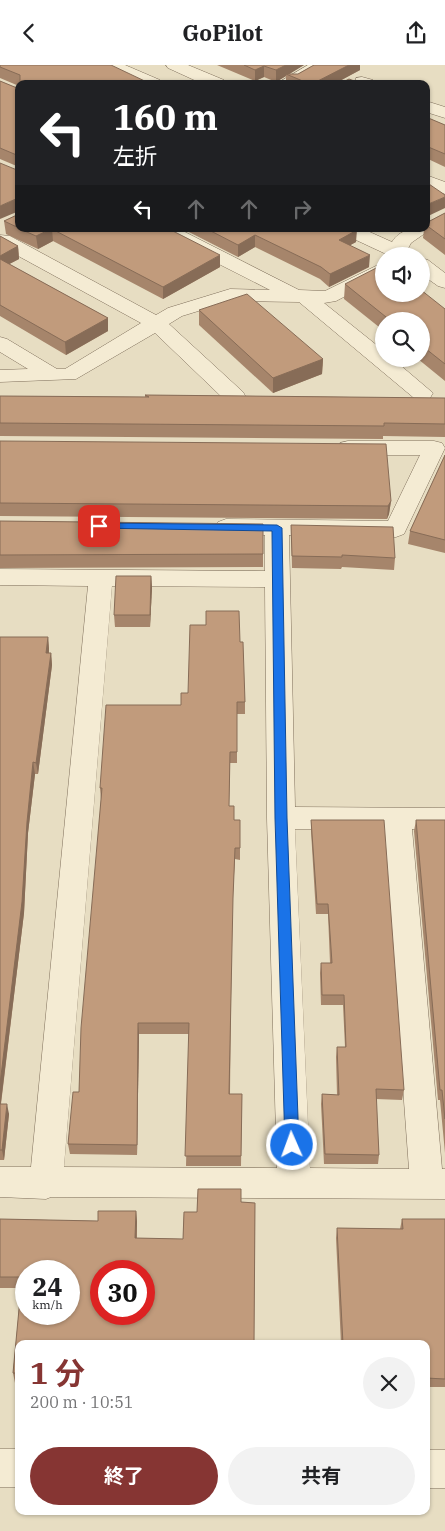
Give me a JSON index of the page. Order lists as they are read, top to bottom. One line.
{"page":{"header":"GoPilot","turn":["160 m","左折"],"speed":"24 km/h","limit":"30","heading":["1 分","200 m · 10:51"],"buttons":["終了","共有"]}}
